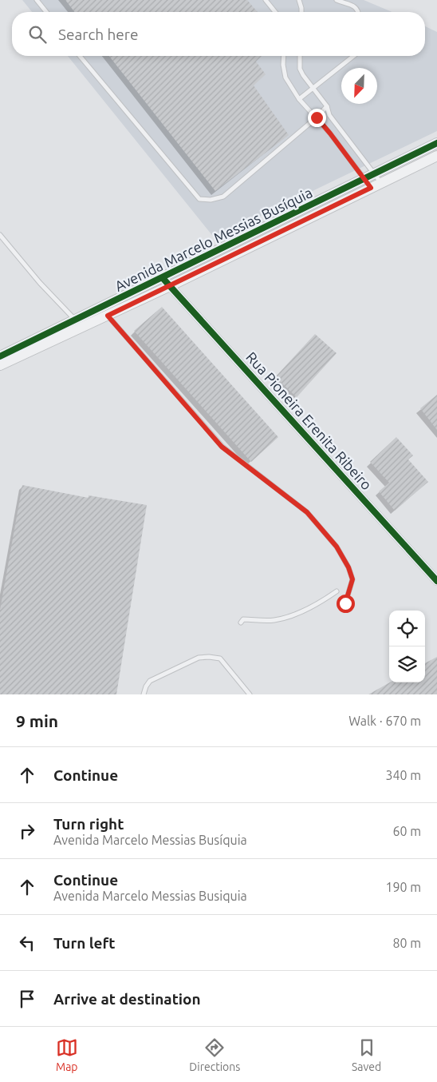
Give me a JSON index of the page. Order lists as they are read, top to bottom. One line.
{"streets":{"street":["Avenida Marcelo Messias Busíquia","Rua Pioneira Erenita Ribeiro"]},"crossings":[["Avenida Marcelo Messias Busíquia","Rua Pioneira Erenita Ribeiro"]],"north":"bottom left","page":{"search":"Search here","heading":["9 min","Walk · 670 m"],"list":[["Continue","340 m"],["Turn right","Avenida Marcelo Messias Busíquia","60 m"],["Continue","Avenida Marcelo Messias Busiquia","190 m"],["Turn left","80 m"],"Arrive at destination"],"nav":["Map","Directions","Saved"]}}
